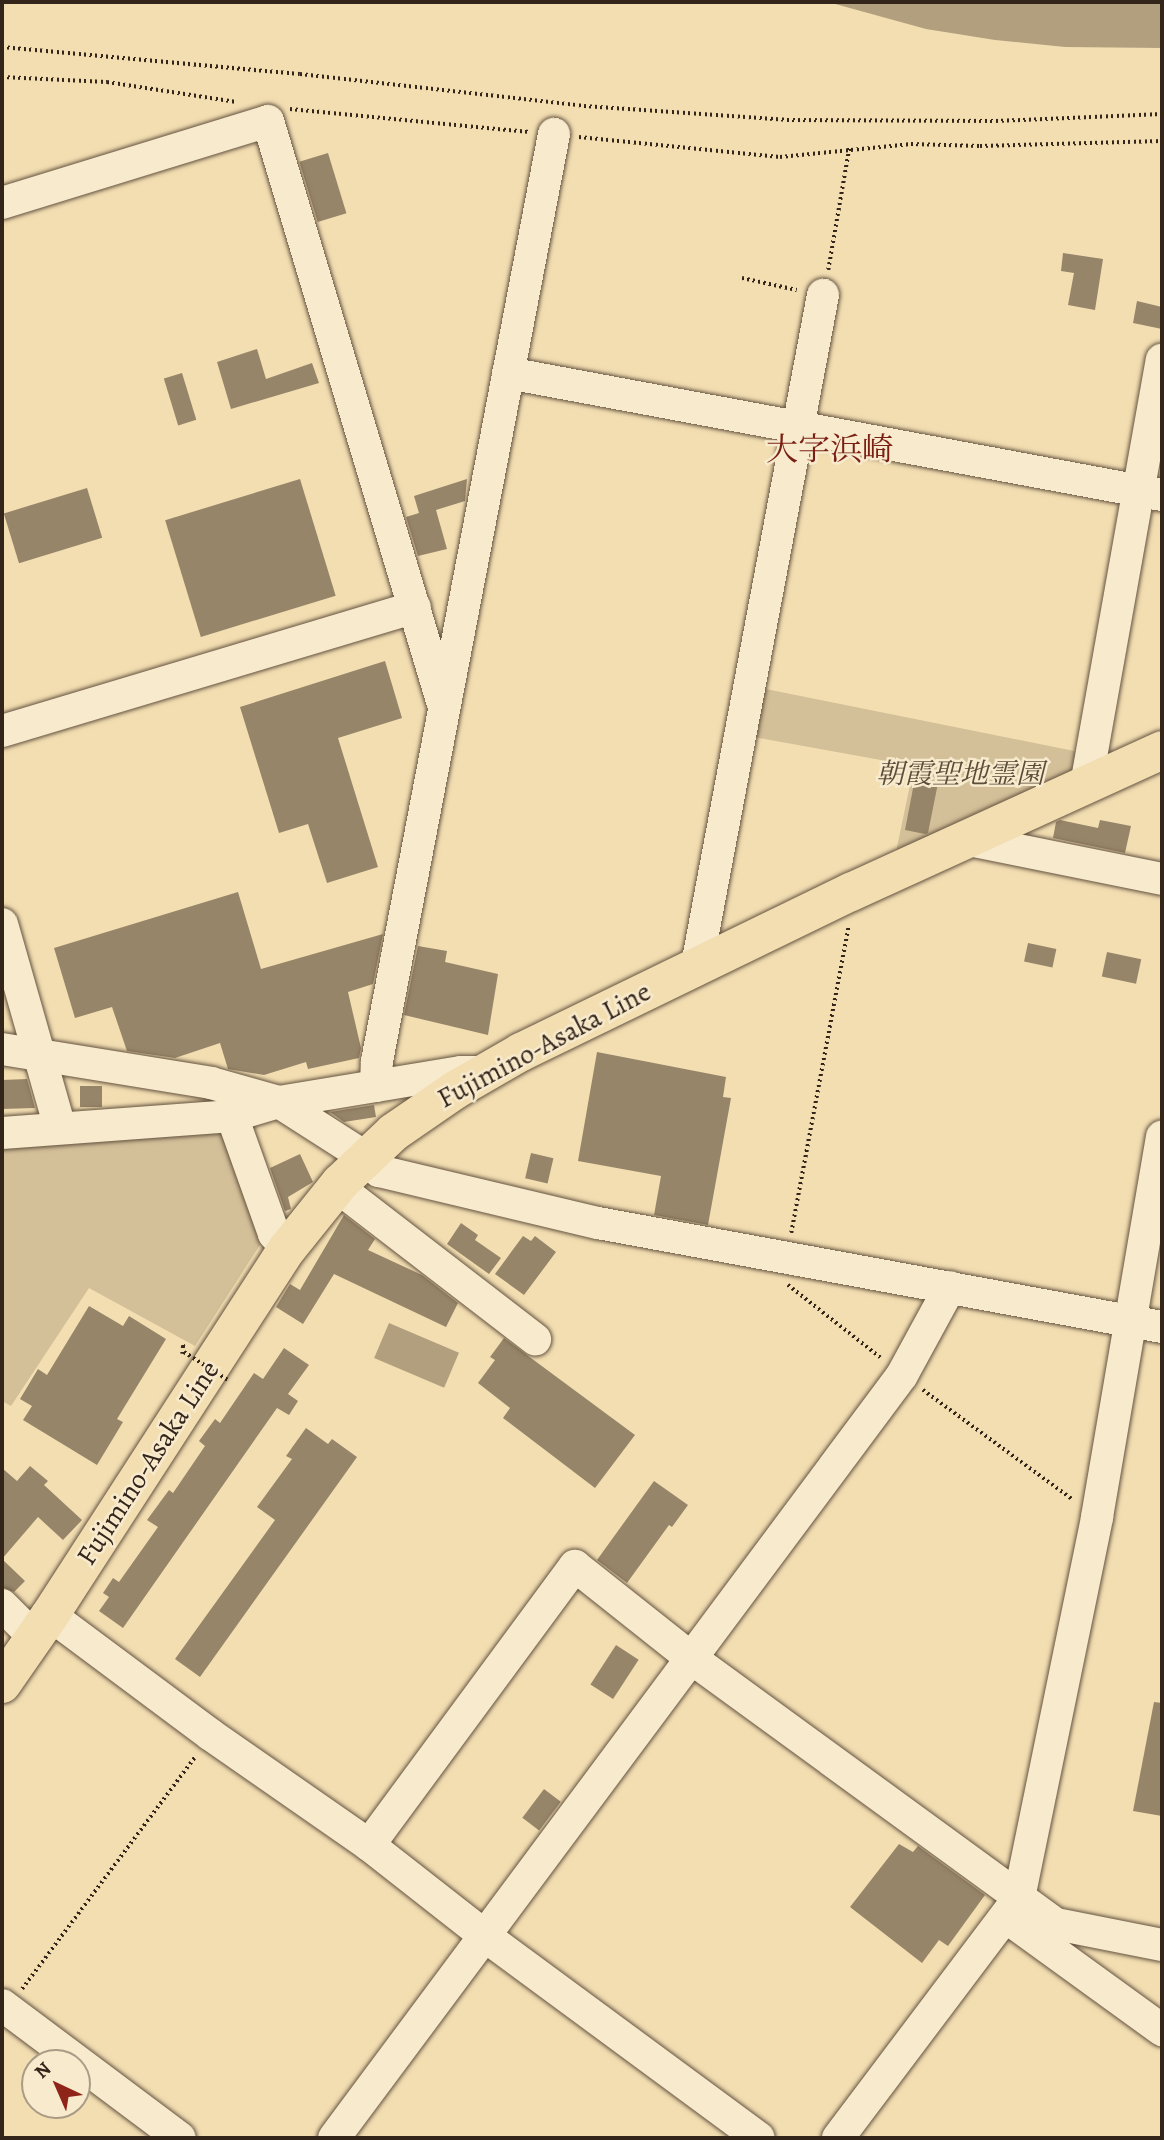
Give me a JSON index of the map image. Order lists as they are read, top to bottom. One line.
{"streets":{"main road":["Fujimino-Asaka Line"]},"districts":["大字浜崎"],"parks":["朝霞聖地霊園"],"north":"top left"}
